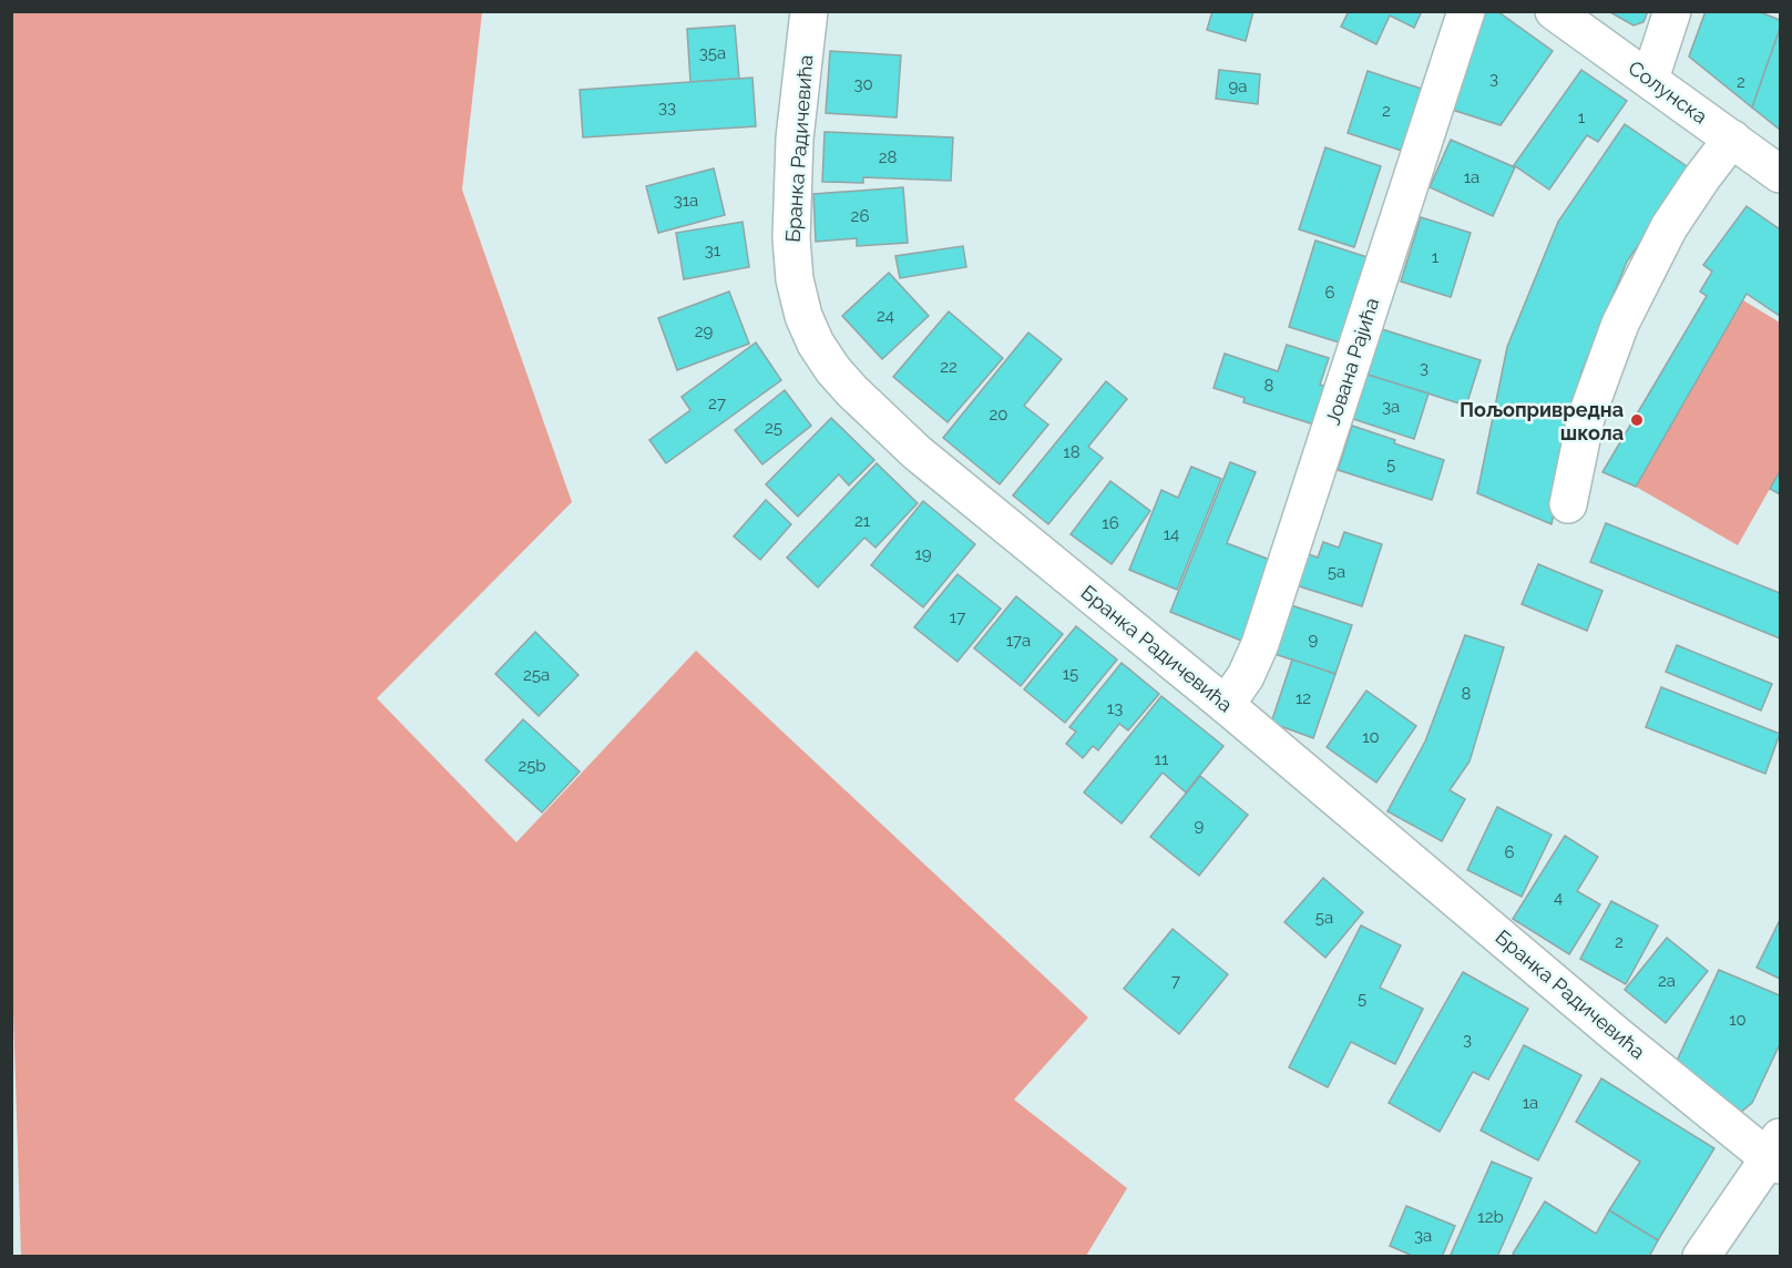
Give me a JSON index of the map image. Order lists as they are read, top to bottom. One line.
{"streets":{"street":["Солунска","Бранка Радичевића","Јована Рајића"]},"crossings":[["Бранка Радичевића","Јована Рајића"]],"places":["Пољопривредна школа"],"house_numbers":["35a","3","2","30","9a","33","2","1","28","1a","31a","26","31","1","6","24","29","22","3","8","27","3a","20","25","18","5","21","16","14","19","5a","17","9","17a","15","25a","8","12","13","10","11","25b","9","6","4","5a","2","7","2a","5","10","3","1a","12b","3a"]}
